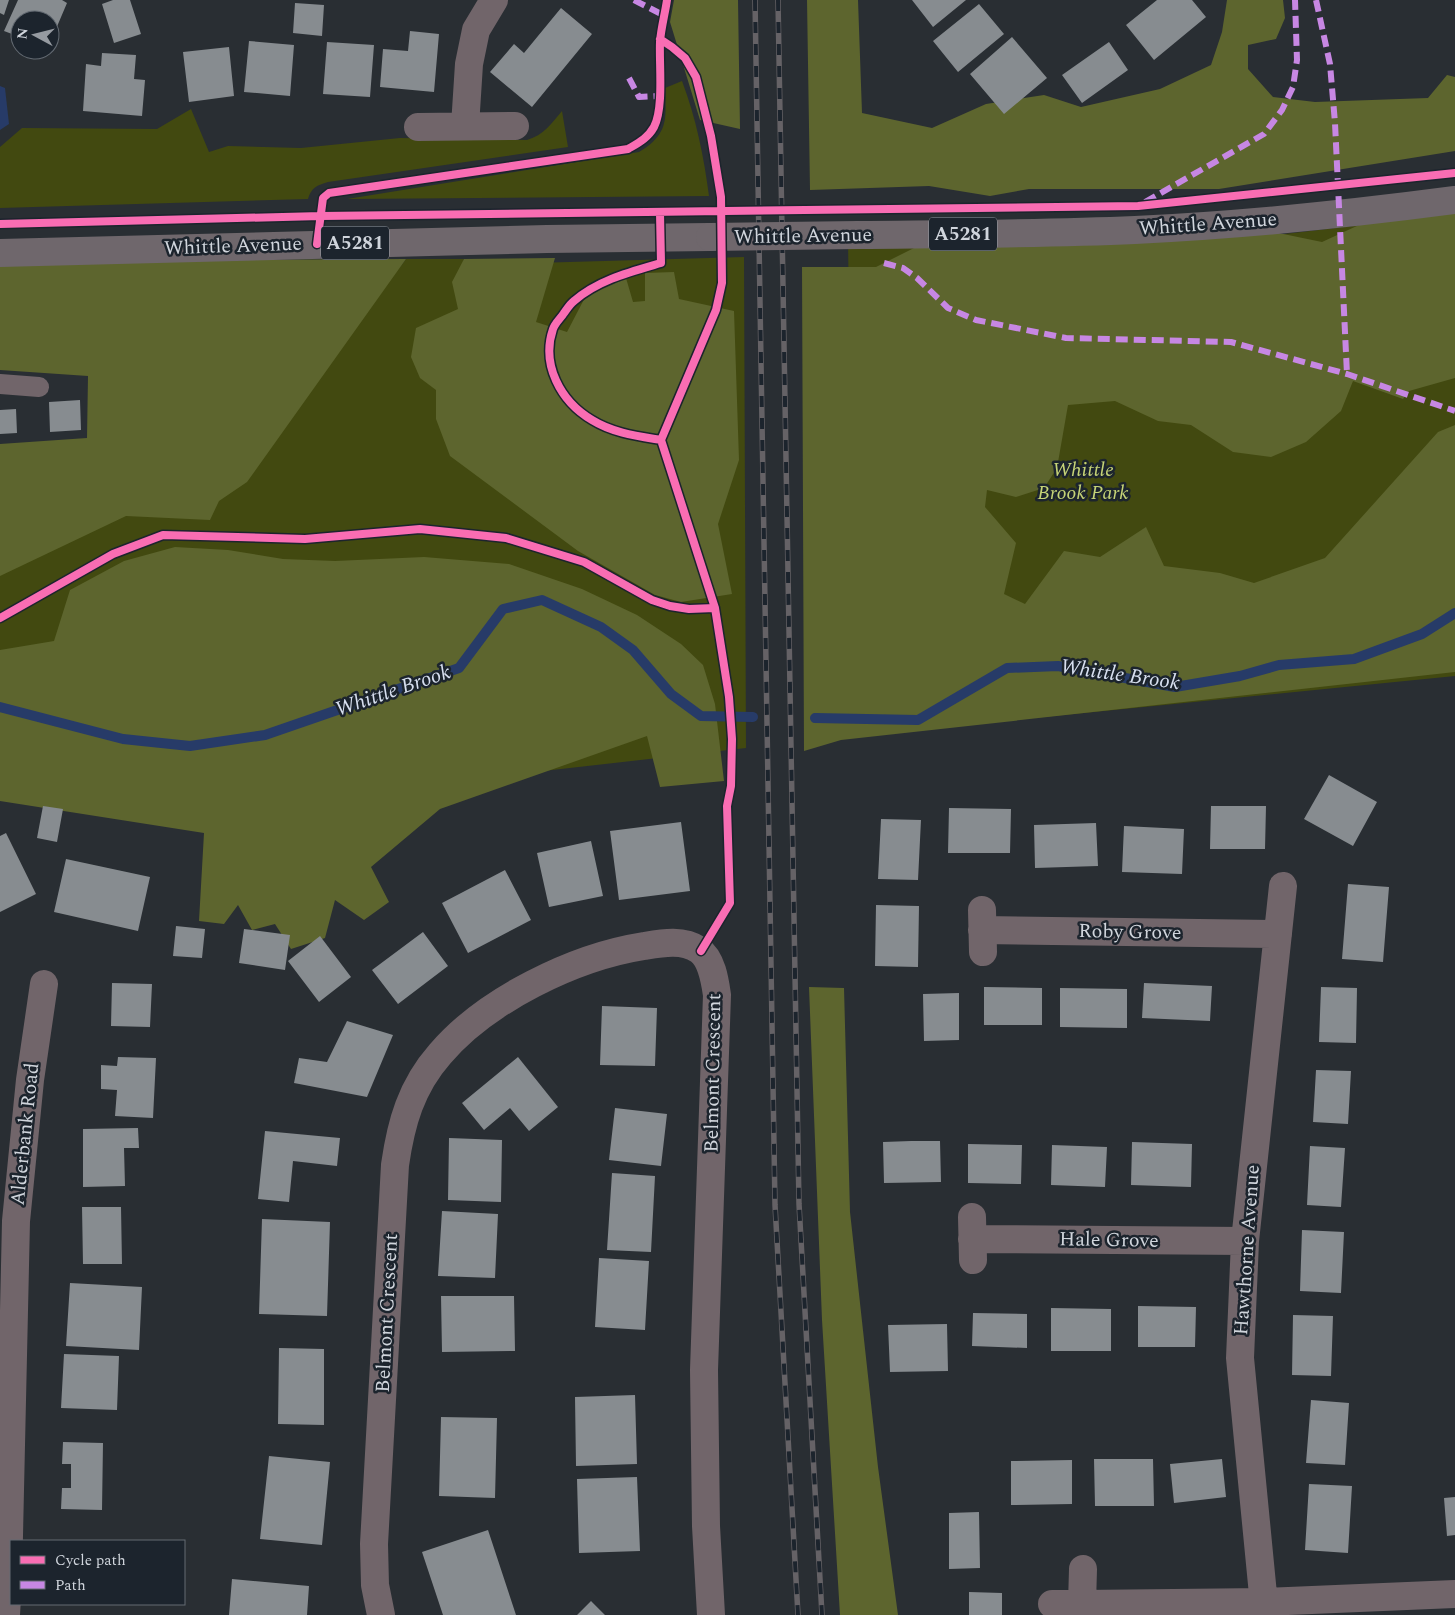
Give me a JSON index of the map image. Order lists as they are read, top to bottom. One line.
{"streets":{"main road":["Whittle Avenue","A5281"],"street":["Roby Grove","Belmont Crescent","Alderbank Road","Hale Grove","Hawthorne Avenue"]},"crossings":[["Roby Grove","Hawthorne Avenue"],["Hale Grove","Hawthorne Avenue"]],"water":["Whittle Brook"],"parks":["Whittle Brook Park"],"legend":["Cycle path","Path"],"north":"left"}
